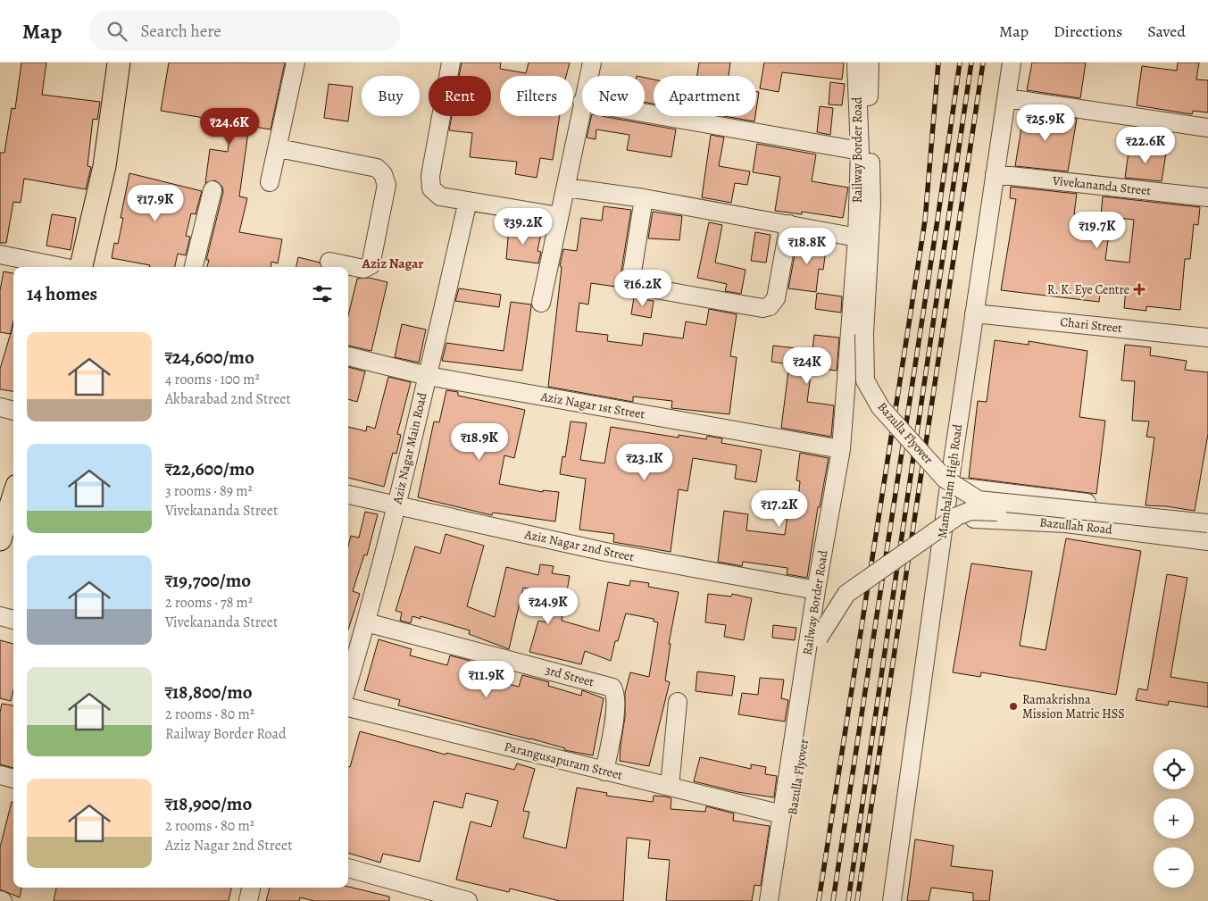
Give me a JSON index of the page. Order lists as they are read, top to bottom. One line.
{"streets":{"street":["Railway Border Road","Vivekananda Street","Chari Street","Aziz Nagar 1st Street","Bazulla Flyover","Aziz Nagar Main Road","Mambalam High Road","Bazullah Road","Aziz Nagar 2nd Street","3rd Street","Parangusapuram Street"]},"crossings":[["Railway Border Road","Aziz Nagar 1st Street"],["Railway Border Road","Aziz Nagar 2nd Street"],["Railway Border Road","Parangusapuram Street"],["Vivekananda Street","Mambalam High Road"],["Chari Street","Mambalam High Road"],["Aziz Nagar 1st Street","Aziz Nagar Main Road"],["Aziz Nagar Main Road","Aziz Nagar 2nd Street"],["Aziz Nagar Main Road","3rd Street"],["Mambalam High Road","Bazullah Road"],["3rd Street","Parangusapuram Street"]],"districts":["Aziz Nagar"],"places":{"health":["R. K. Eye Centre"],"other":["Ramakrishna Mission Matric HSS"]},"page":{"header":"Map","search":"Search here","nav":["Map","Directions","Saved"],"chip":["Buy","Rent","Filters","New","Apartment"],"price":["₹25.9K","₹24.6K","₹22.6K","₹17.9K","₹39.2K","₹19.7K","₹18.8K","₹16.2K","₹24K","₹18.9K","₹23.1K","₹17.2K","₹24.9K","₹11.9K"],"heading":"14 homes","list":[{"name":"₹24,600/mo","note":"4 rooms · 100 m² · Akbarabad 2nd Street"},{"name":"₹22,600/mo","note":"3 rooms · 89 m² · Vivekananda Street"},{"name":"₹19,700/mo","note":"2 rooms · 78 m² · Vivekananda Street"},{"name":"₹18,800/mo","note":"2 rooms · 80 m² · Railway Border Road"},{"name":"₹18,900/mo","note":"2 rooms · 80 m² · Aziz Nagar 2nd Street"}],"map_buttons":["+","−"]}}
